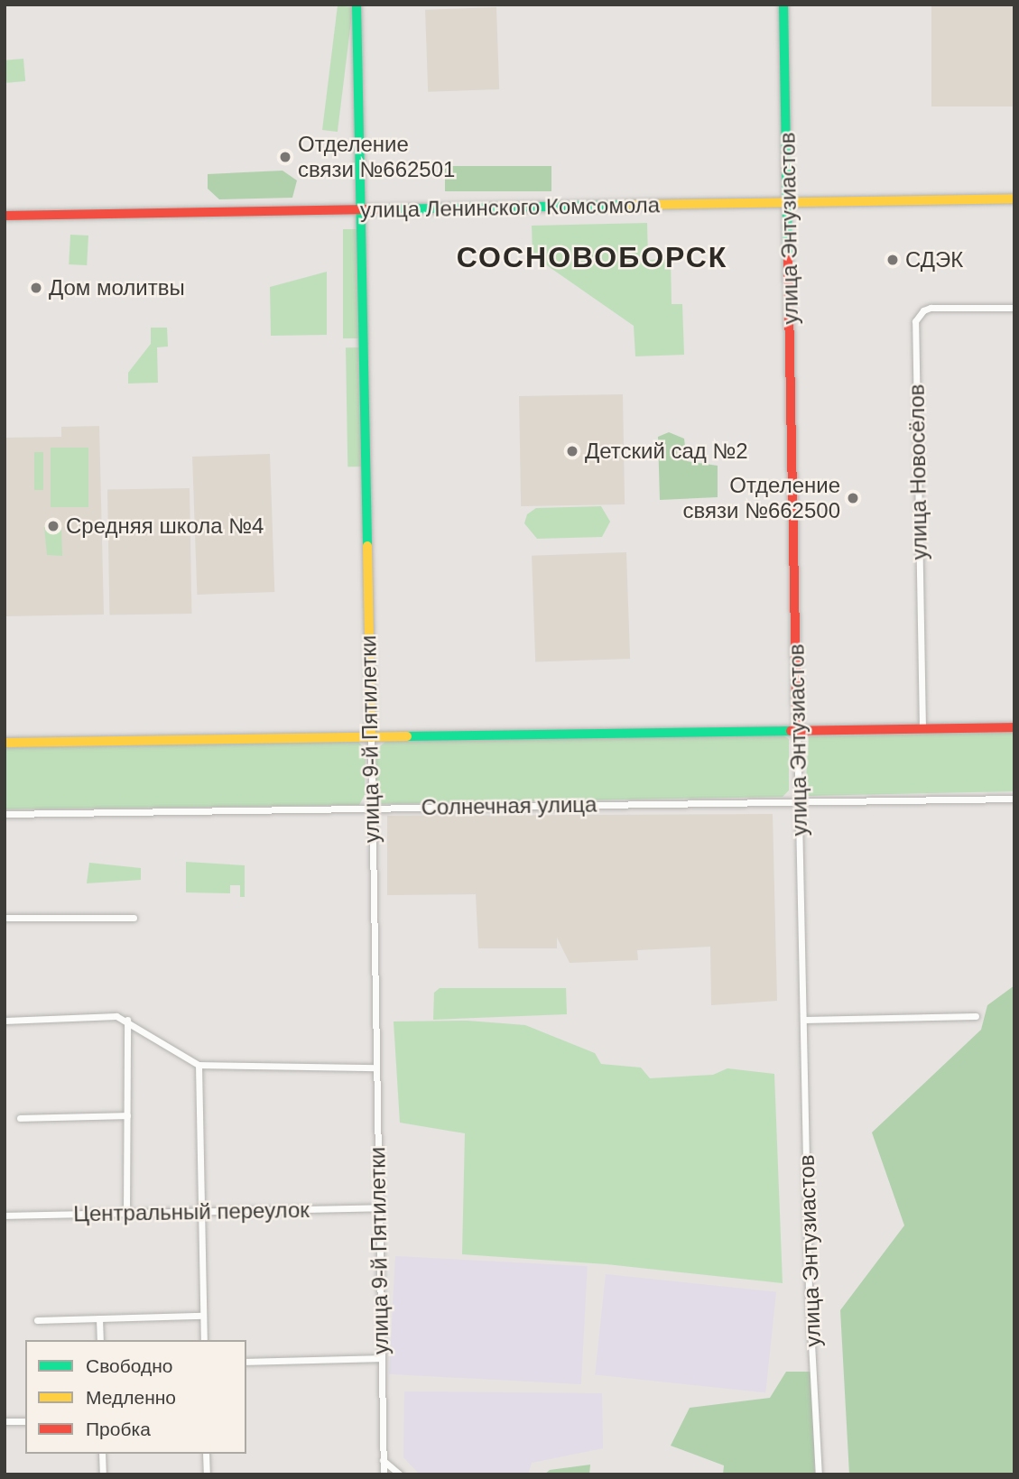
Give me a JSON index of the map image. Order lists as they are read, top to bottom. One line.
{"streets":{"street":["улица Ленинского Комсомола","улица Энтузиастов","улица Новосёлов","улица 9-й Пятилетки","Солнечная улица","Центральный переулок"]},"crossings":[["улица Ленинского Комсомола","улица Энтузиастов"],["улица Ленинского Комсомола","улица 9-й Пятилетки"],["улица Энтузиастов","Солнечная улица"],["улица 9-й Пятилетки","Солнечная улица"],["улица 9-й Пятилетки","Центральный переулок"]],"districts":["СОСНОВОБОРСК"],"places":["Отделение связи №662501","СДЭК","Дом молитвы","Детский сад №2","Отделение связи №662500","Средняя школа №4"],"legend":["Свободно","Медленно","Пробка"]}
